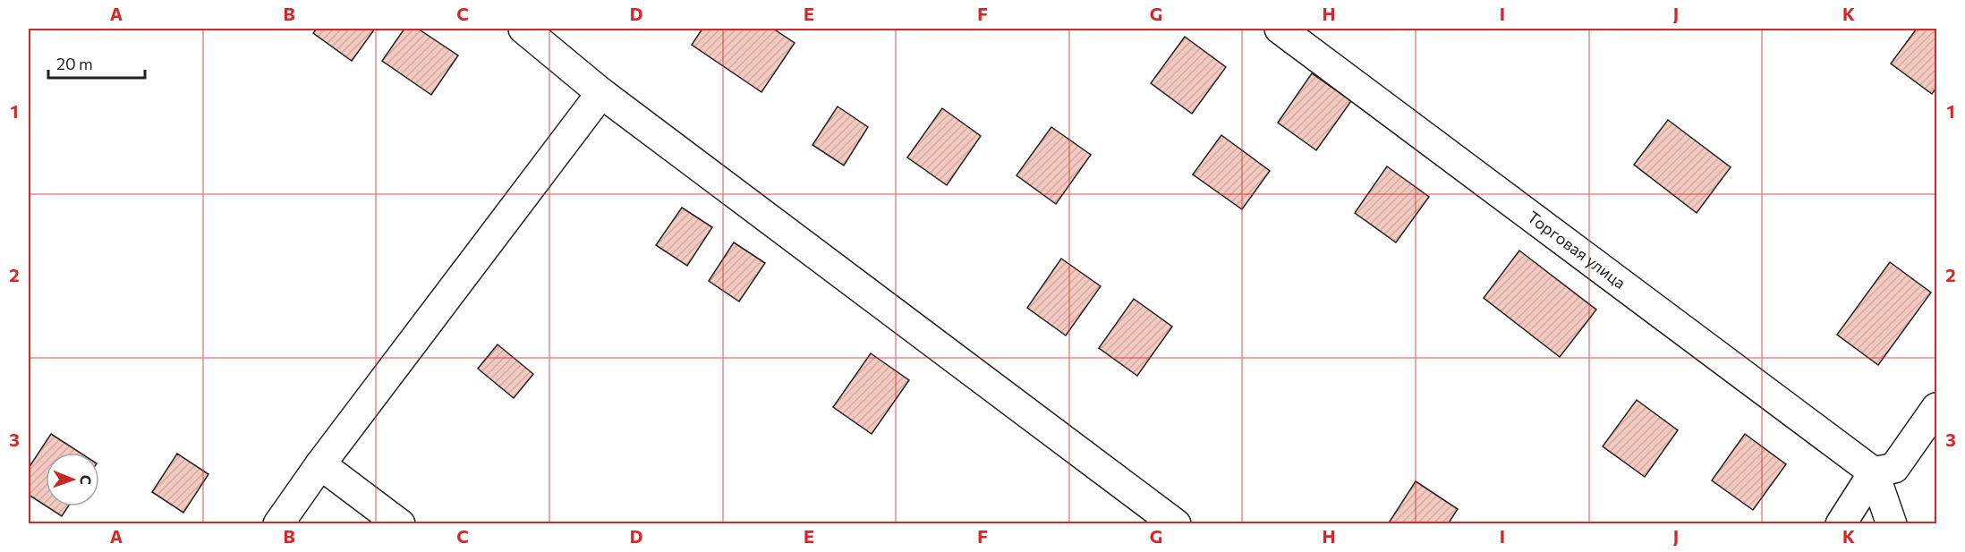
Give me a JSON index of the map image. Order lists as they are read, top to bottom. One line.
{"streets":{"street":["Торговая улица"]},"scale_bar":"20 m","north":"right","grid":{"columns":["A","B","C","D","E","F","G","H","I","J","K"],"rows":["1","2","3"]}}
